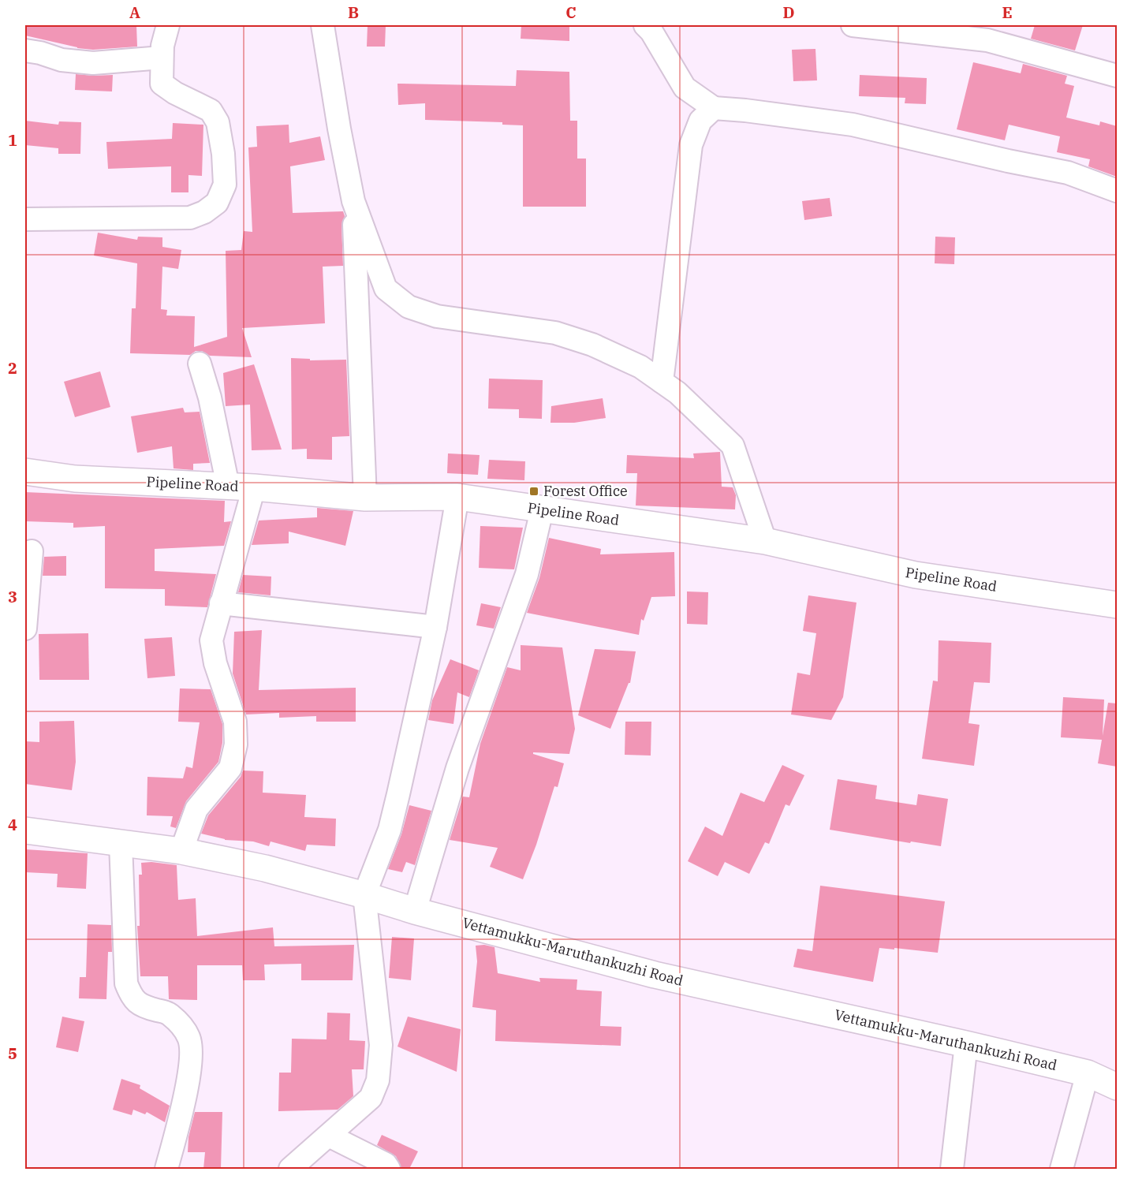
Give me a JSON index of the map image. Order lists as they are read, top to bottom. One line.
{"streets":{"main road":["Pipeline Road","Vettamukku-Maruthankuzhi Road"]},"places":{"transit":["Forest Office"]},"grid":{"columns":["A","B","C","D","E"],"rows":["1","2","3","4","5"]}}
